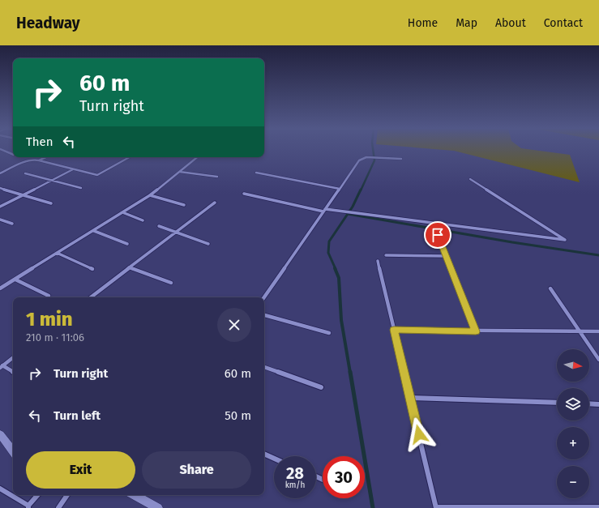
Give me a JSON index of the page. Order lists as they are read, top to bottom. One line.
{"north":"right","page":{"header":"Headway","nav":["Home","Map","About","Contact"],"turn":["60 m","Turn right"],"then":"Then","heading":["1 min","210 m · 11:06"],"map_buttons":["+","−"],"list":[{"name":"Turn right","value":"60 m"},{"name":"Turn left","value":"50 m"}],"buttons":["Exit","Share"],"speed":"28 km/h","limit":"30"}}
